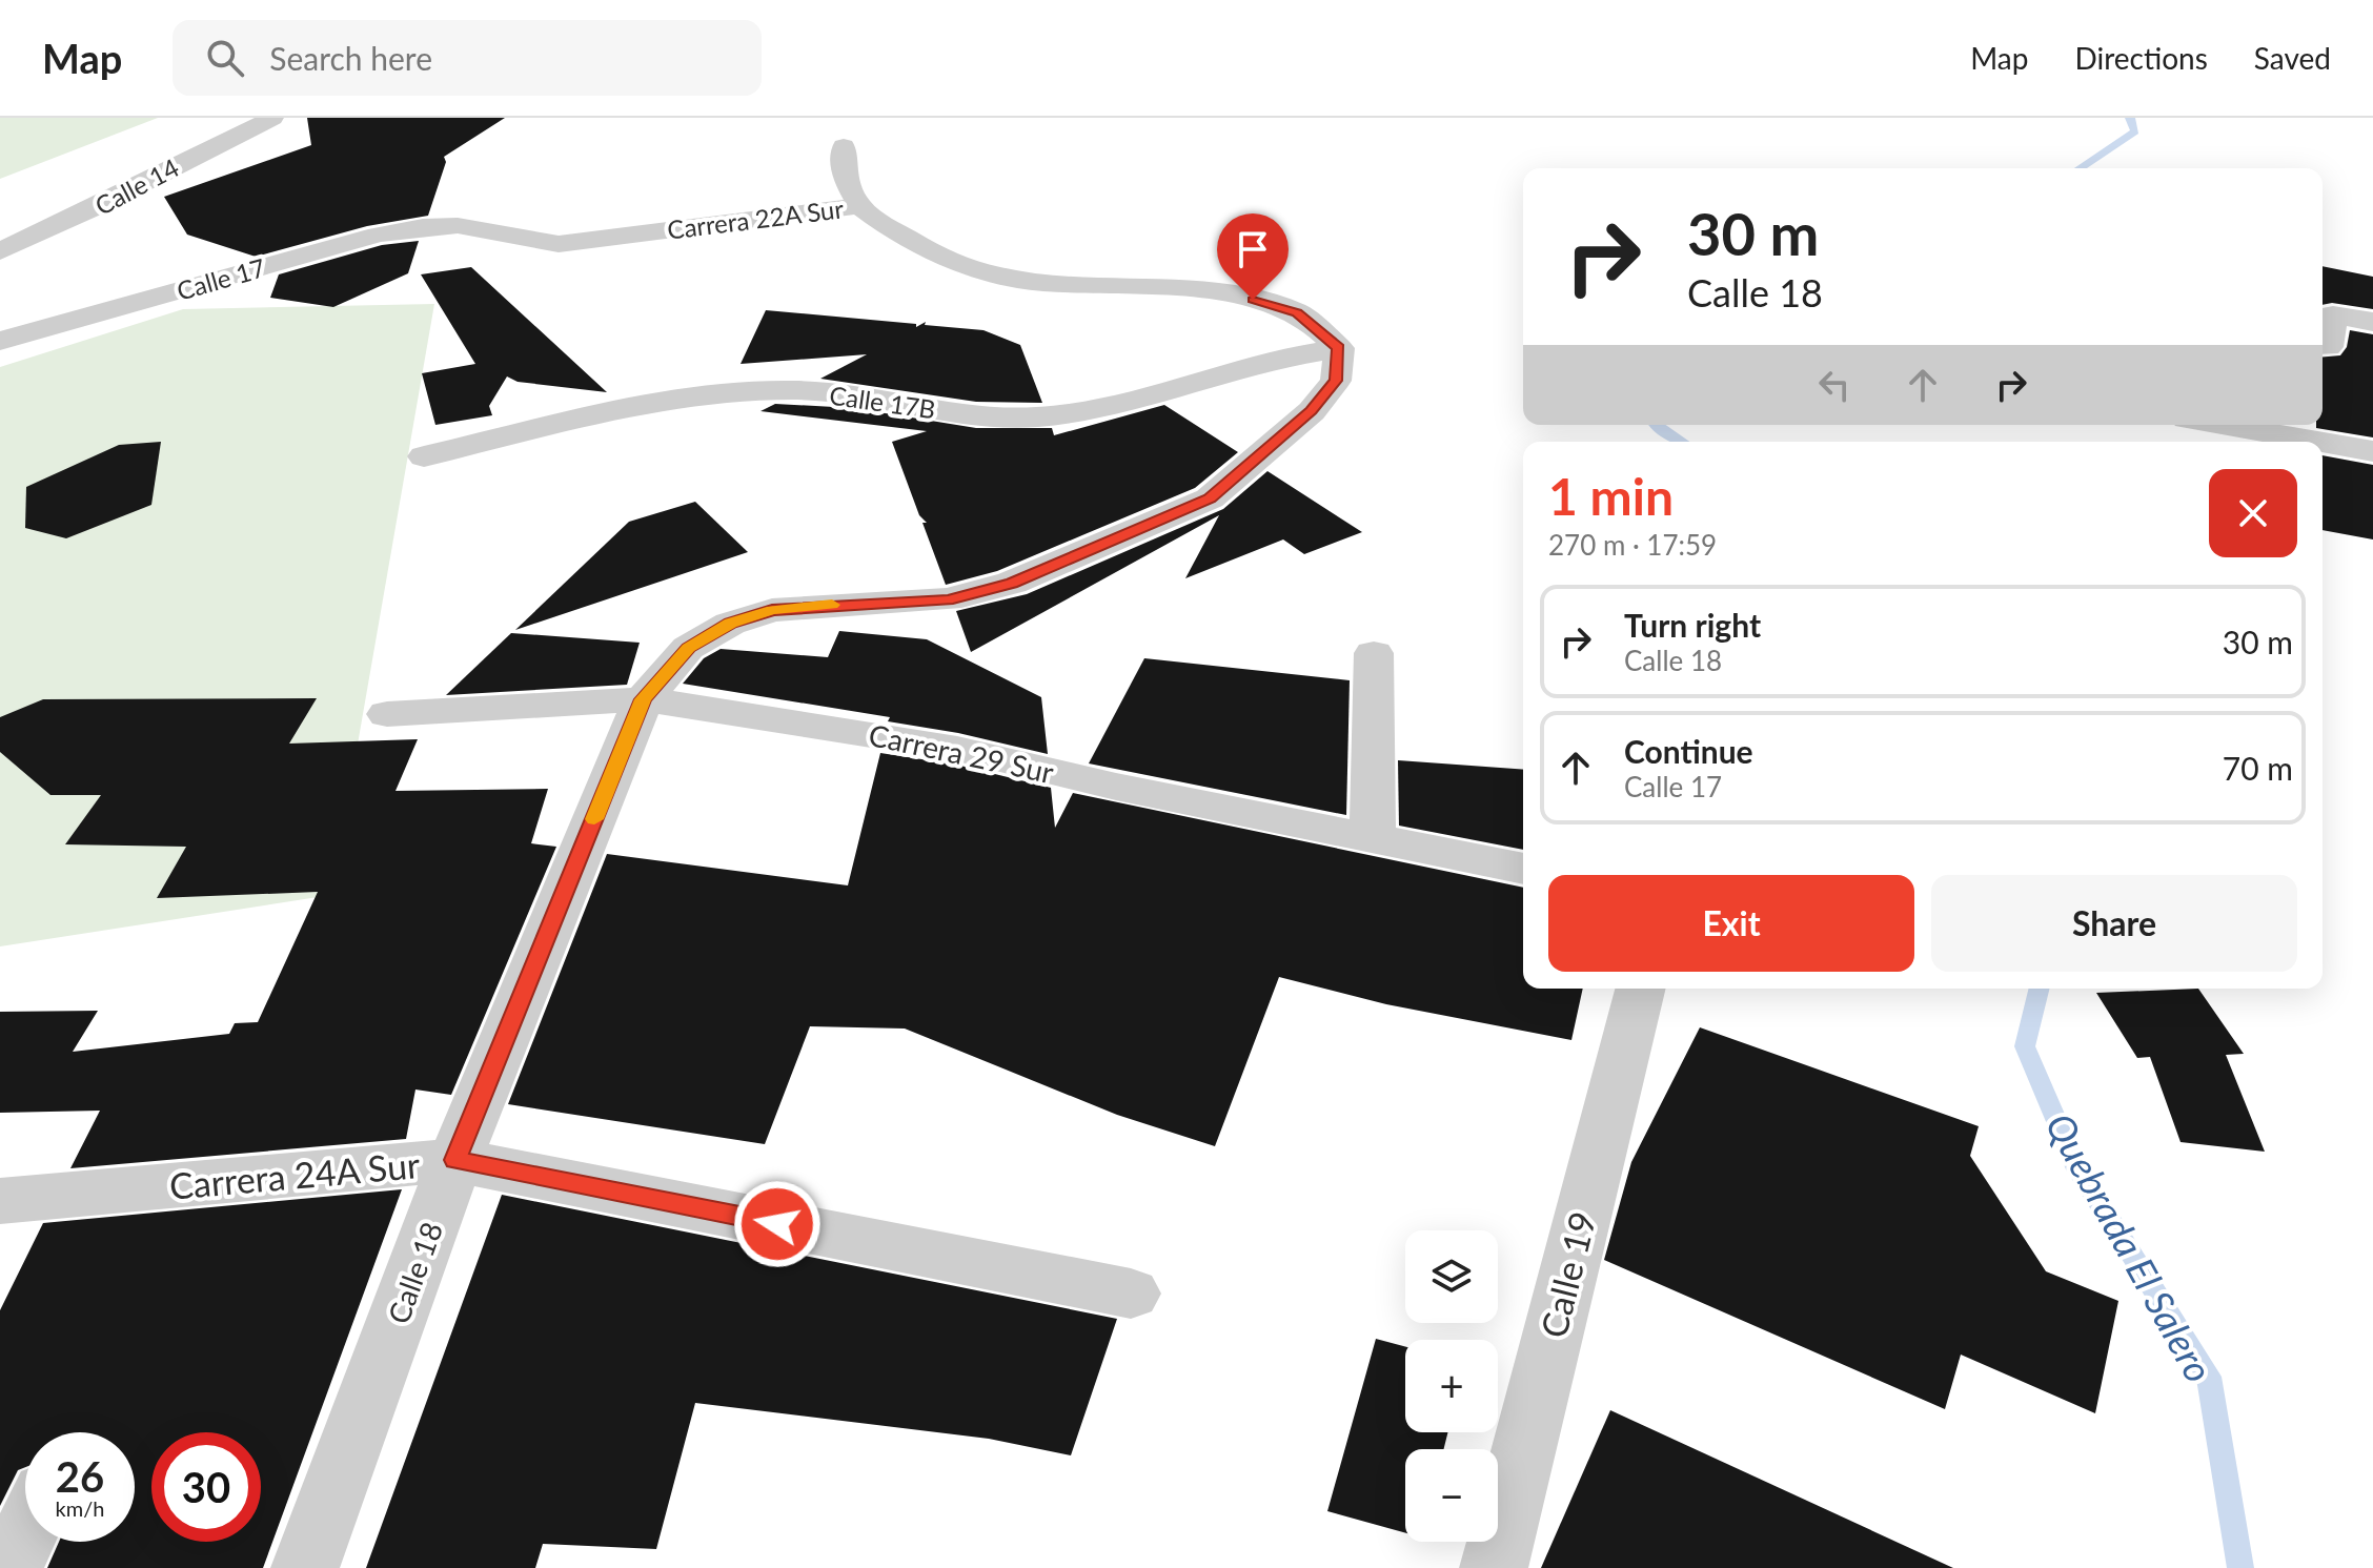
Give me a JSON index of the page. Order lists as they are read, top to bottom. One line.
{"streets":{"street":["Calle 14","Carrera 22A Sur","Calle 17","Calle 17B","Carrera 29 Sur","Carrera 24A Sur","Calle 18","Calle 19"]},"crossings":[["Carrera 22A Sur","Calle 17"],["Carrera 22A Sur","Calle 17B"],["Carrera 29 Sur","Calle 18"],["Carrera 24A Sur","Calle 18"]],"water":["Quebrada El Salero"],"page":{"header":"Map","search":"Search here","nav":["Map","Directions","Saved"],"turn":["30 m","Calle 18"],"heading":["1 min","270 m · 17:59"],"list":[{"name":"Turn right","note":"Calle 18","value":"30 m"},{"name":"Continue","note":"Calle 17","value":"70 m"}],"buttons":["Exit","Share"],"map_buttons":["+","−"],"speed":"26 km/h","limit":"30"}}
